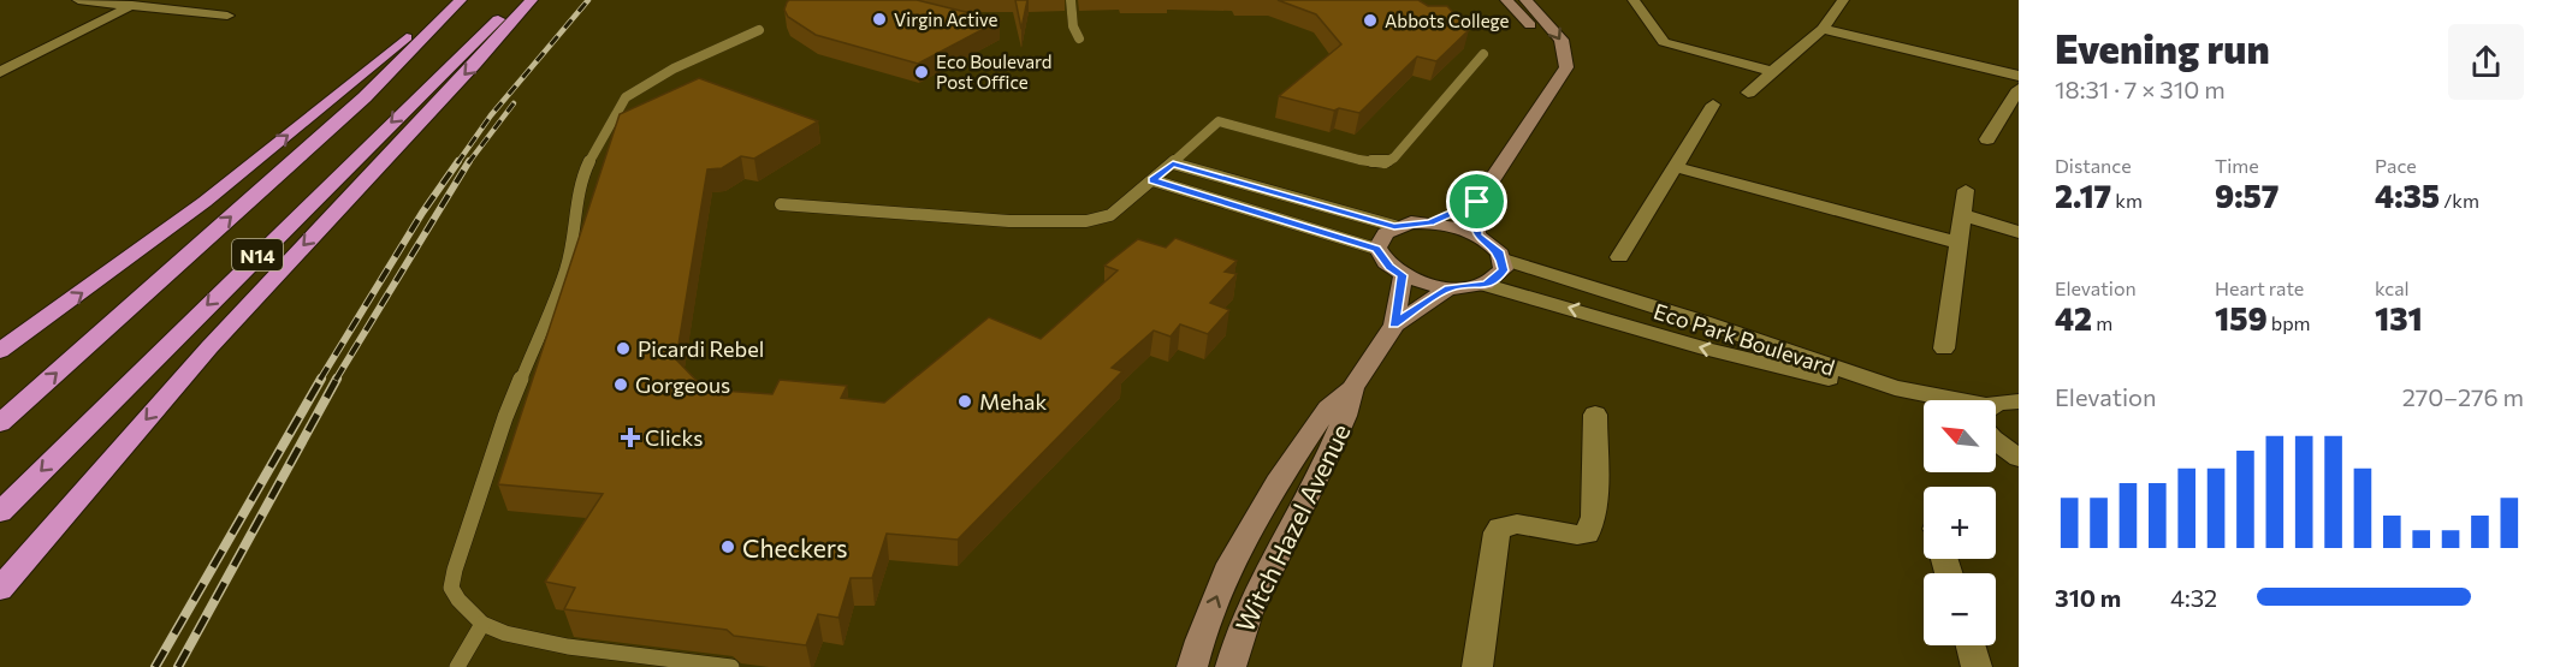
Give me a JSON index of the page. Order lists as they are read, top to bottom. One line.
{"streets":{"highway":["N14"],"street":["Eco Park Boulevard","Witch Hazel Avenue"]},"places":{"other":["Virgin Active","Abbots College","Eco Boulevard Post Office","Picardi Rebel","Gorgeous","Mehak","Checkers"],"health":["Clicks"]},"north":"top left","page":{"heading":["Evening run","18:31 · 7 × 310 m"],"stats":[["Distance","2.17 km"],["Time","9:57"],["Pace","4:35 /km"],["Elevation","42 m"],["Heart rate","159 bpm"],["kcal","131"]],"chart":["Elevation","270–276 m"],"map_buttons":["+","−"],"list":[{"name":"310 m","note":"4:32"}]}}
